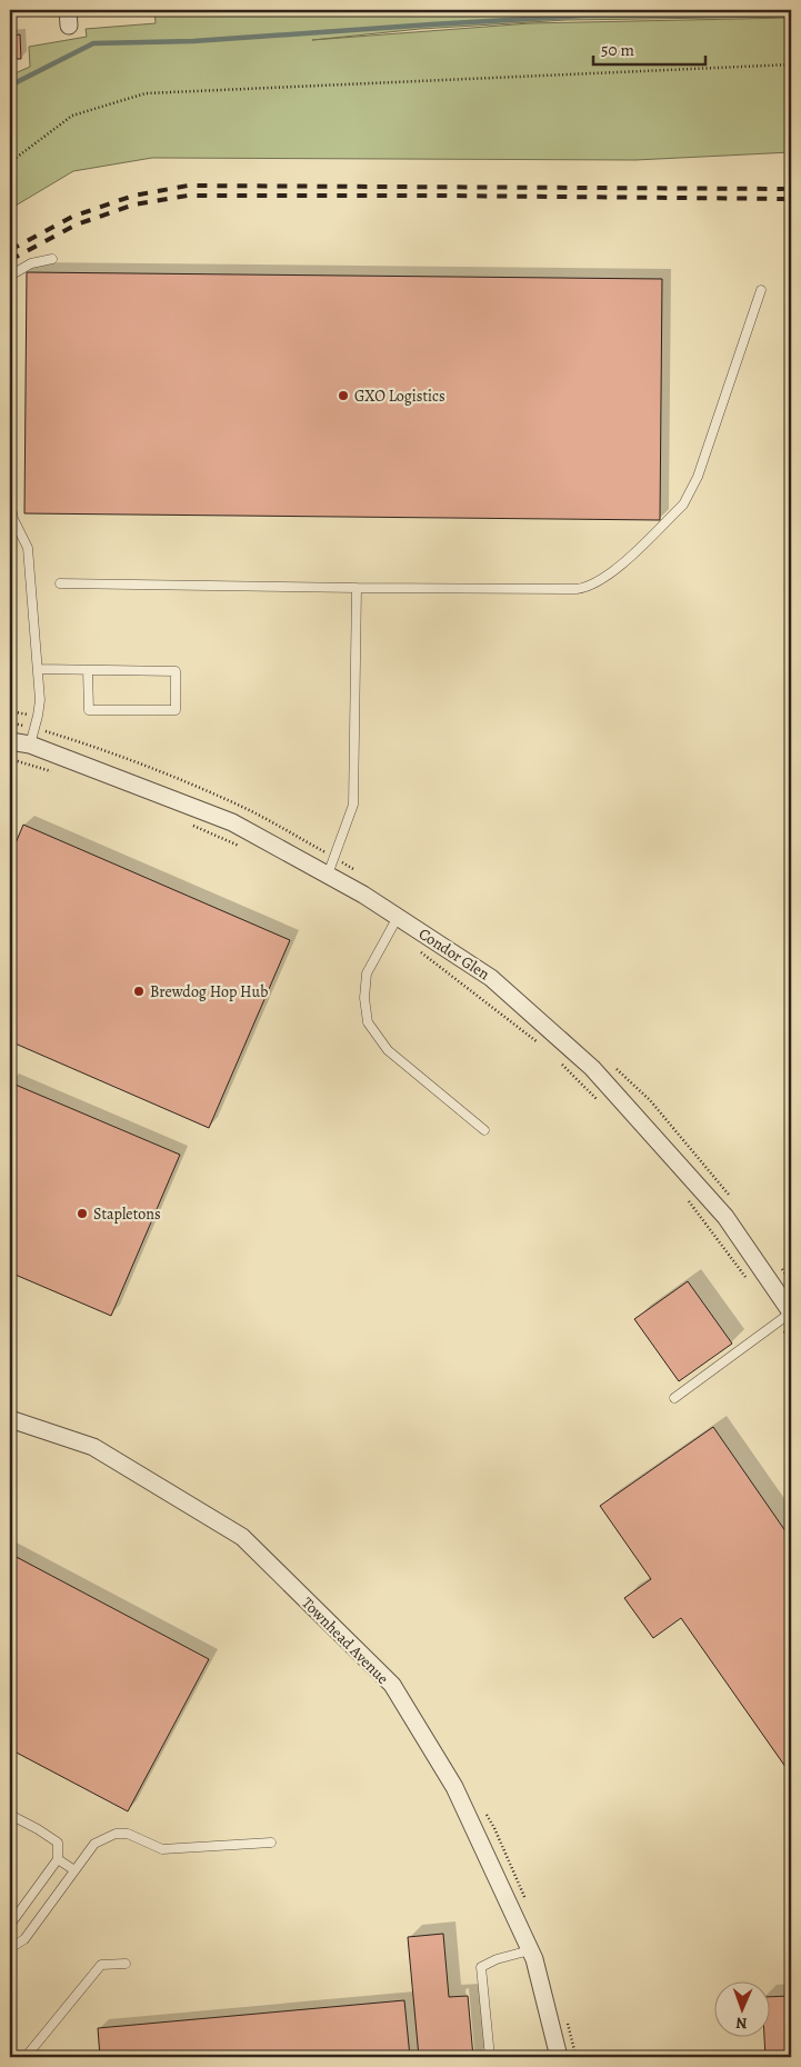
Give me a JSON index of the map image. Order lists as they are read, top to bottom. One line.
{"streets":{"street":["Condor Glen","Townhead Avenue"]},"places":["GXO Logistics","Brewdog Hop Hub","Stapletons"],"scale_bar":"50 m","north":"bottom"}
